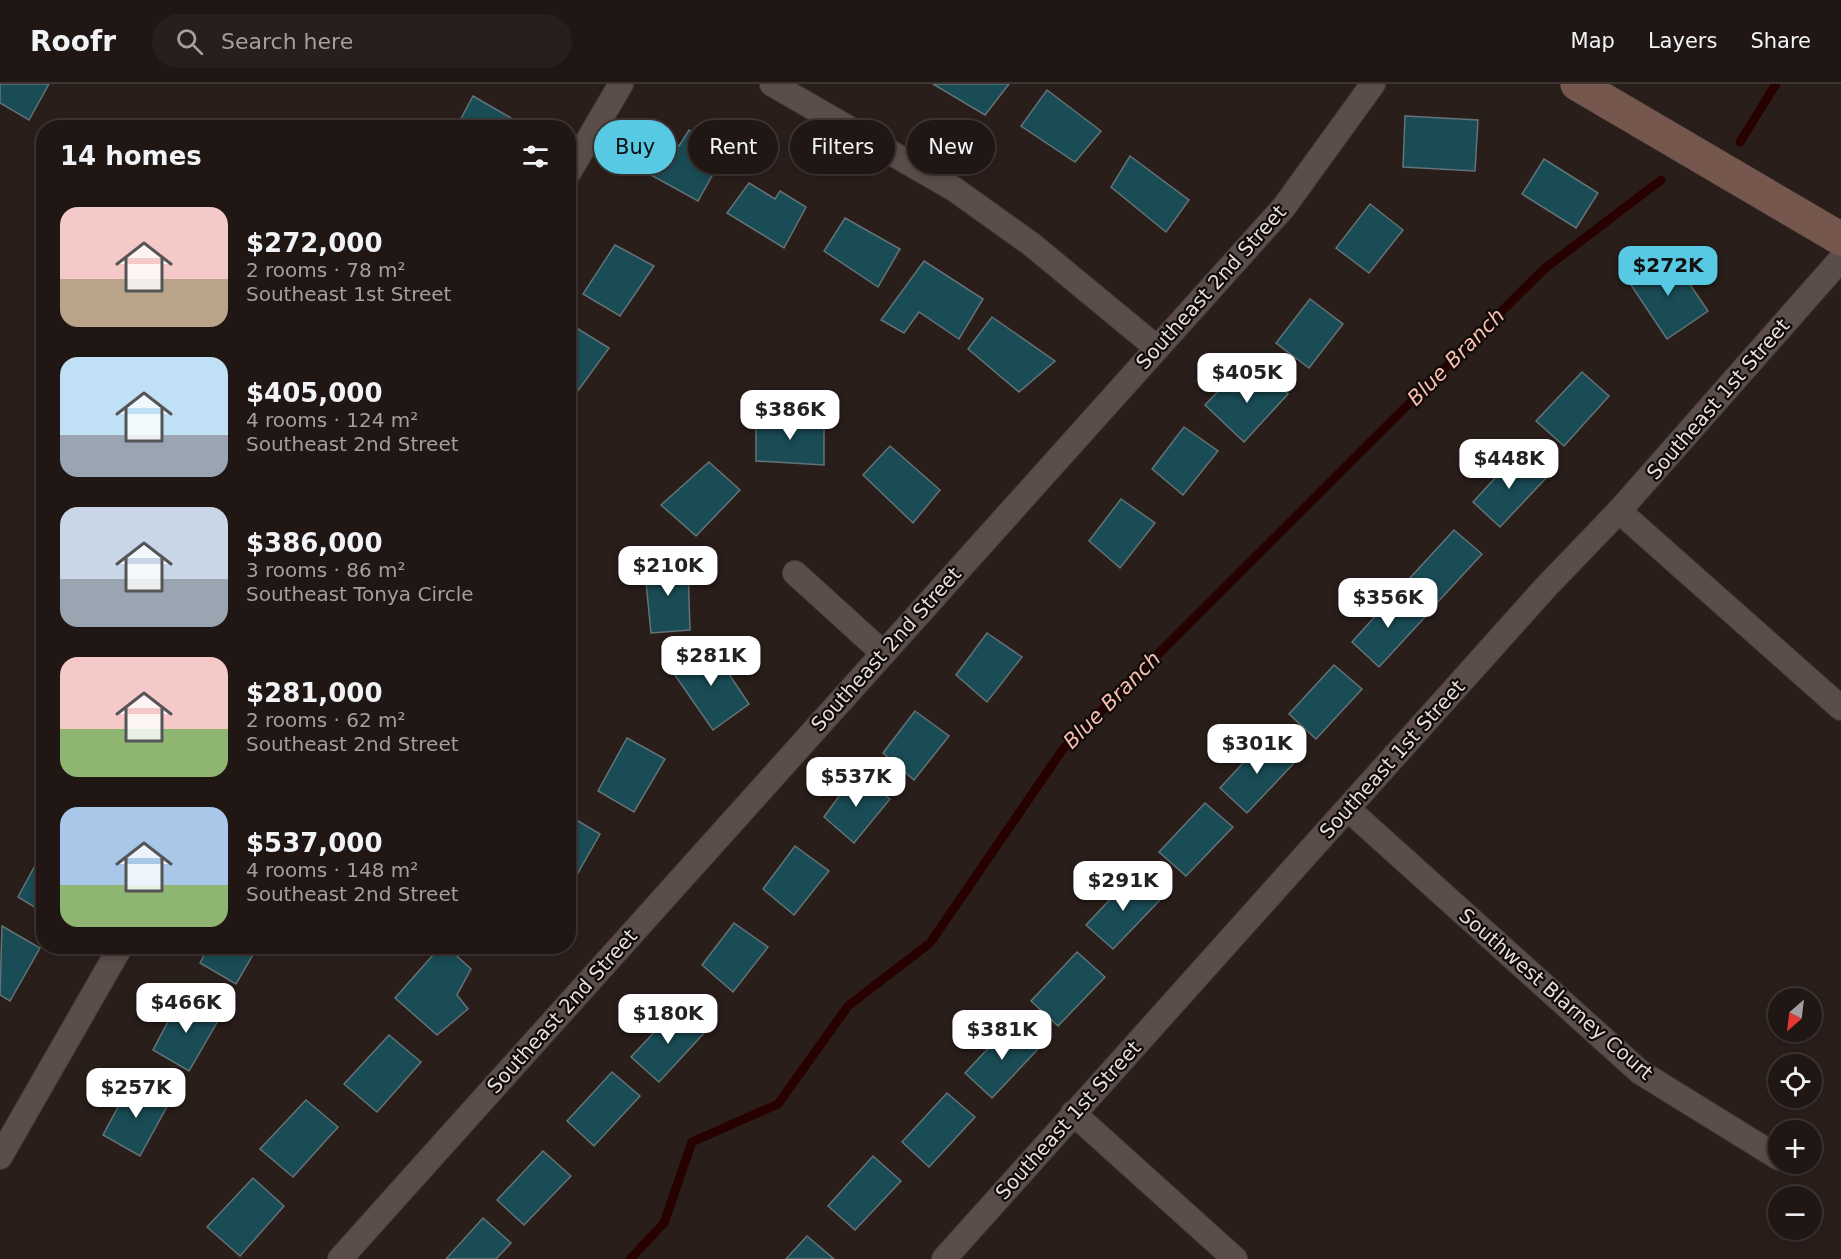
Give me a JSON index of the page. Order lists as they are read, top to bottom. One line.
{"streets":{"street":["Southeast 2nd Street","Southeast 1st Street","Southwest Blarney Court"]},"crossings":[["Southeast 1st Street","Southwest Blarney Court"]],"water":["Blue Branch"],"north":"bottom left","page":{"header":"Roofr","search":"Search here","nav":["Map","Layers","Share"],"chip":["Buy","Rent","Filters","New"],"heading":"14 homes","list":[{"name":"$272,000","note":"2 rooms · 78 m² · Southeast 1st Street"},{"name":"$405,000","note":"4 rooms · 124 m² · Southeast 2nd Street"},{"name":"$386,000","note":"3 rooms · 86 m² · Southeast Tonya Circle"},{"name":"$281,000","note":"2 rooms · 62 m² · Southeast 2nd Street"},{"name":"$537,000","note":"4 rooms · 148 m² · Southeast 2nd Street"}],"price":["$272K","$405K","$386K","$448K","$210K","$356K","$281K","$301K","$537K","$291K","$466K","$180K","$381K","$257K"],"map_buttons":["+","−"]}}
